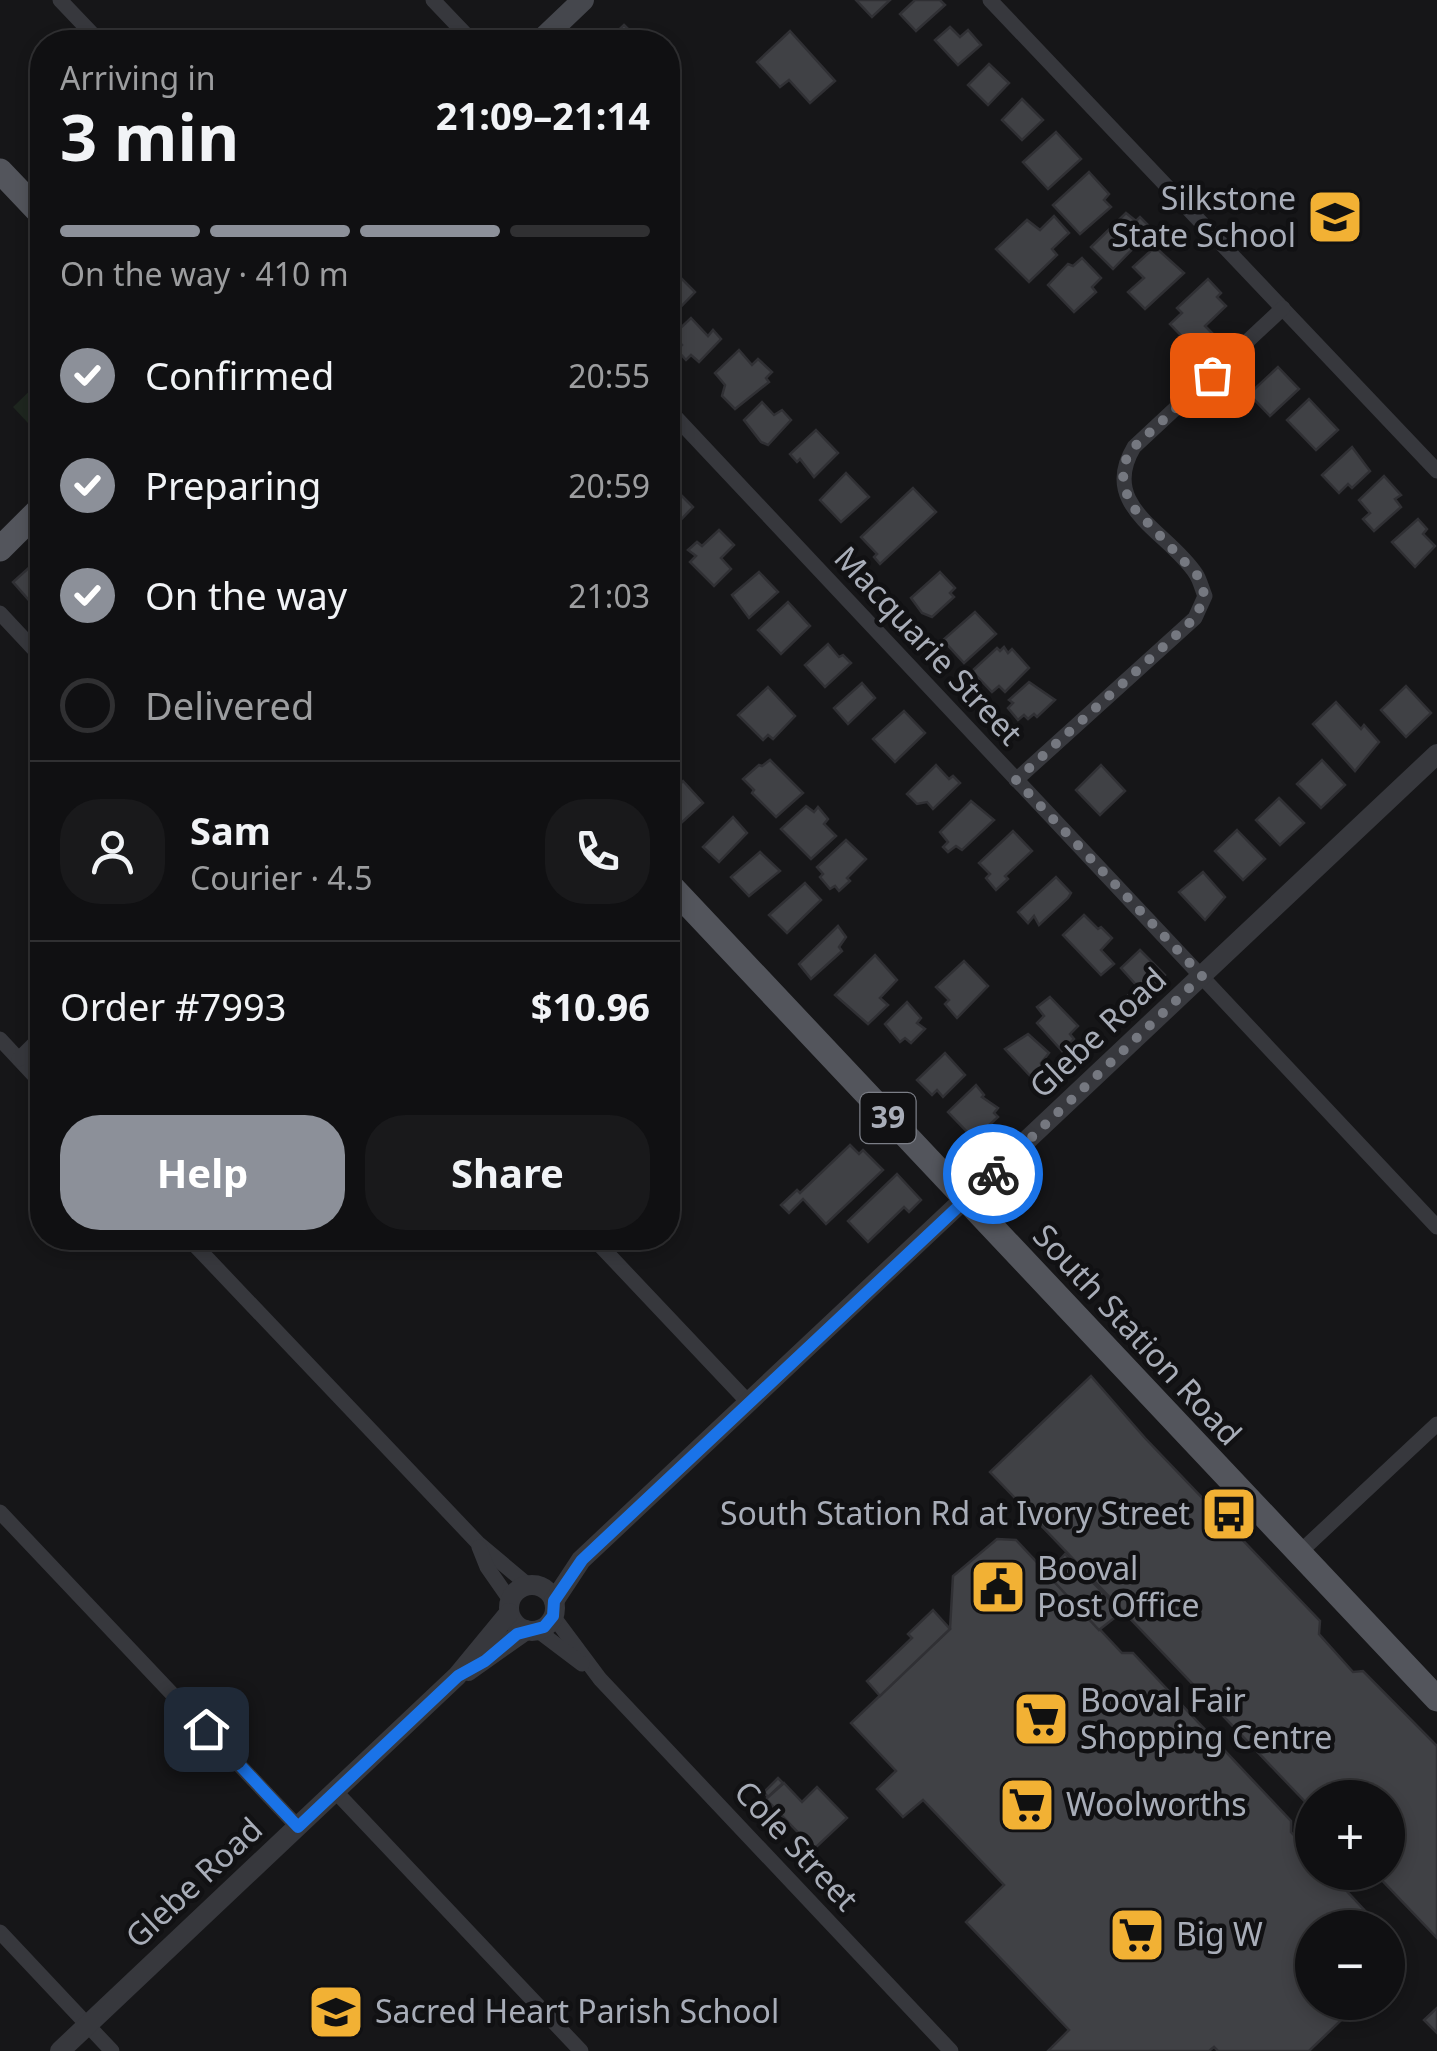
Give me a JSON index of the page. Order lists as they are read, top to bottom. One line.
{"streets":{"main road":["39","South Station Road"],"street":["Macquarie Street","Glebe Road","Cole Street"]},"crossings":[["Macquarie Street","Glebe Road"],["Glebe Road","South Station Road"],["Glebe Road","Cole Street"]],"places":{"school or university":["Silkstone State School","Sacred Heart Parish School"],"bus stop":["South Station Rd at Ivory Street"],"public building":["Booval Post Office"],"supermarket":["Booval Fair Shopping Centre","Woolworths","Big W"]},"page":{"heading":["3 min","Arriving in","21:09–21:14"],"panel":["Sam","Courier · 4.5","Order #7993","$10.96"],"bar":"On the way · 410 m","list":[["Confirmed","20:55"],["Preparing","20:59"],["On the way","21:03"],"Delivered"],"buttons":["Help","Share"],"map_buttons":["+","−"]}}
